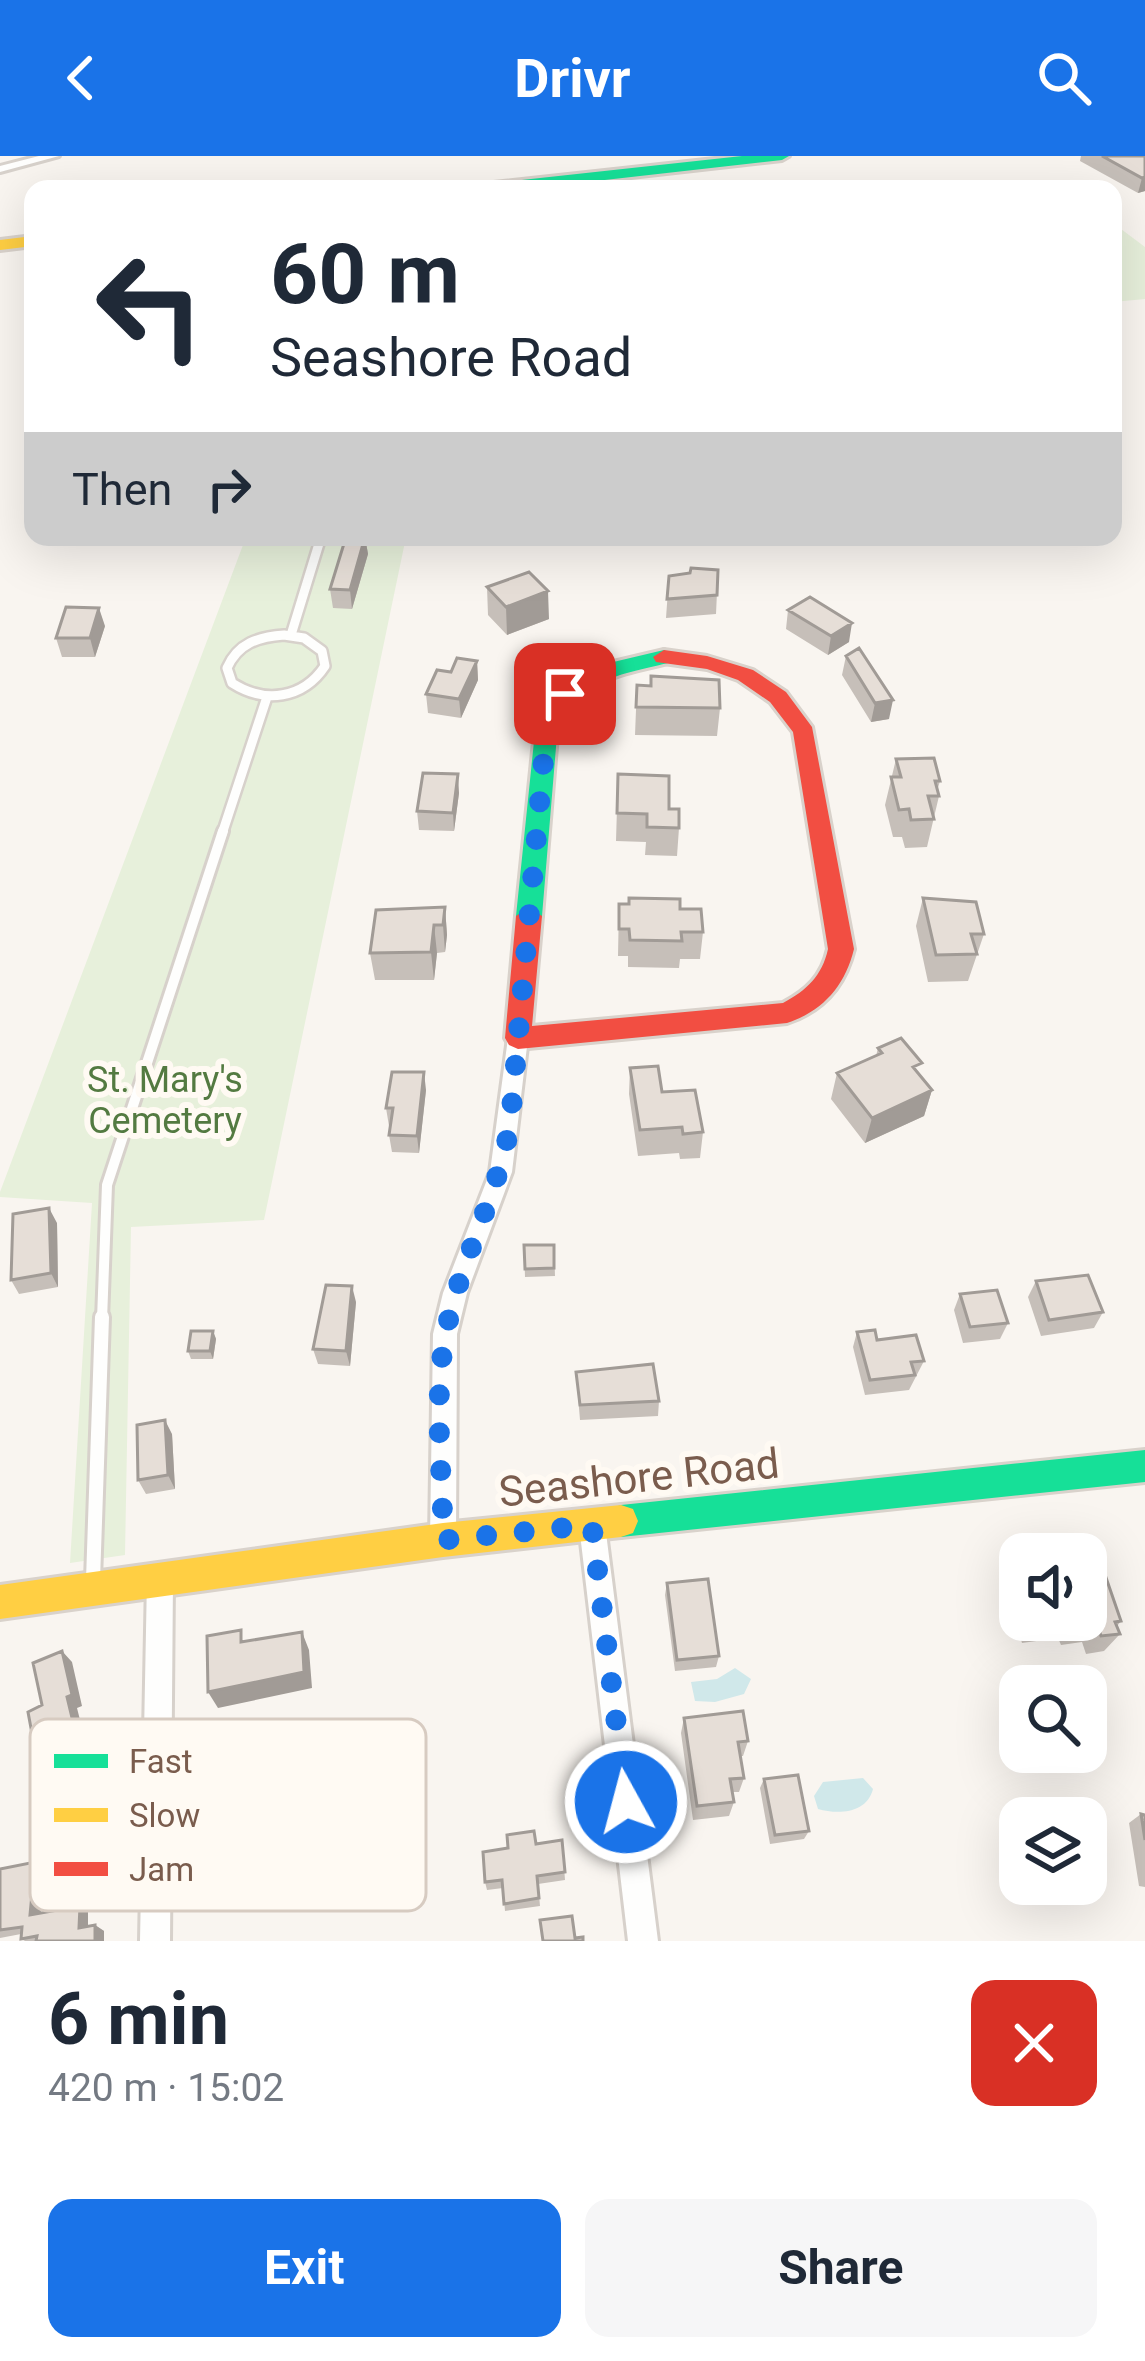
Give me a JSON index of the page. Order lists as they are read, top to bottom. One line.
{"streets":{"street":["Seashore Road"]},"parks":["St. Mary's Cemetery"],"legend":["Fast","Slow","Jam"],"page":{"header":"Drivr","turn":["60 m","Seashore Road"],"then":"Then","heading":["6 min","420 m · 15:02"],"buttons":["Exit","Share"]}}
